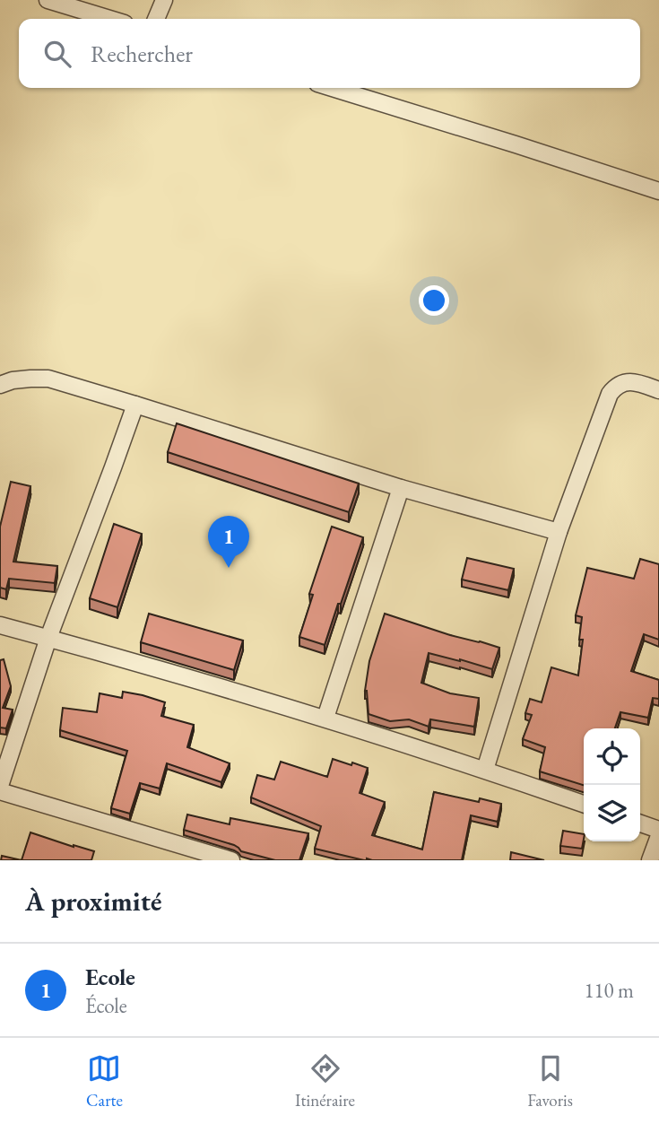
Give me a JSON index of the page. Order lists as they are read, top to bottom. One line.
{"page":{"search":"Rechercher","pins":"1","heading":"À proximité","list":[{"mark":"1","name":"Ecole","note":"École","value":"110 m"}],"nav":["Carte","Itinéraire","Favoris"]}}
